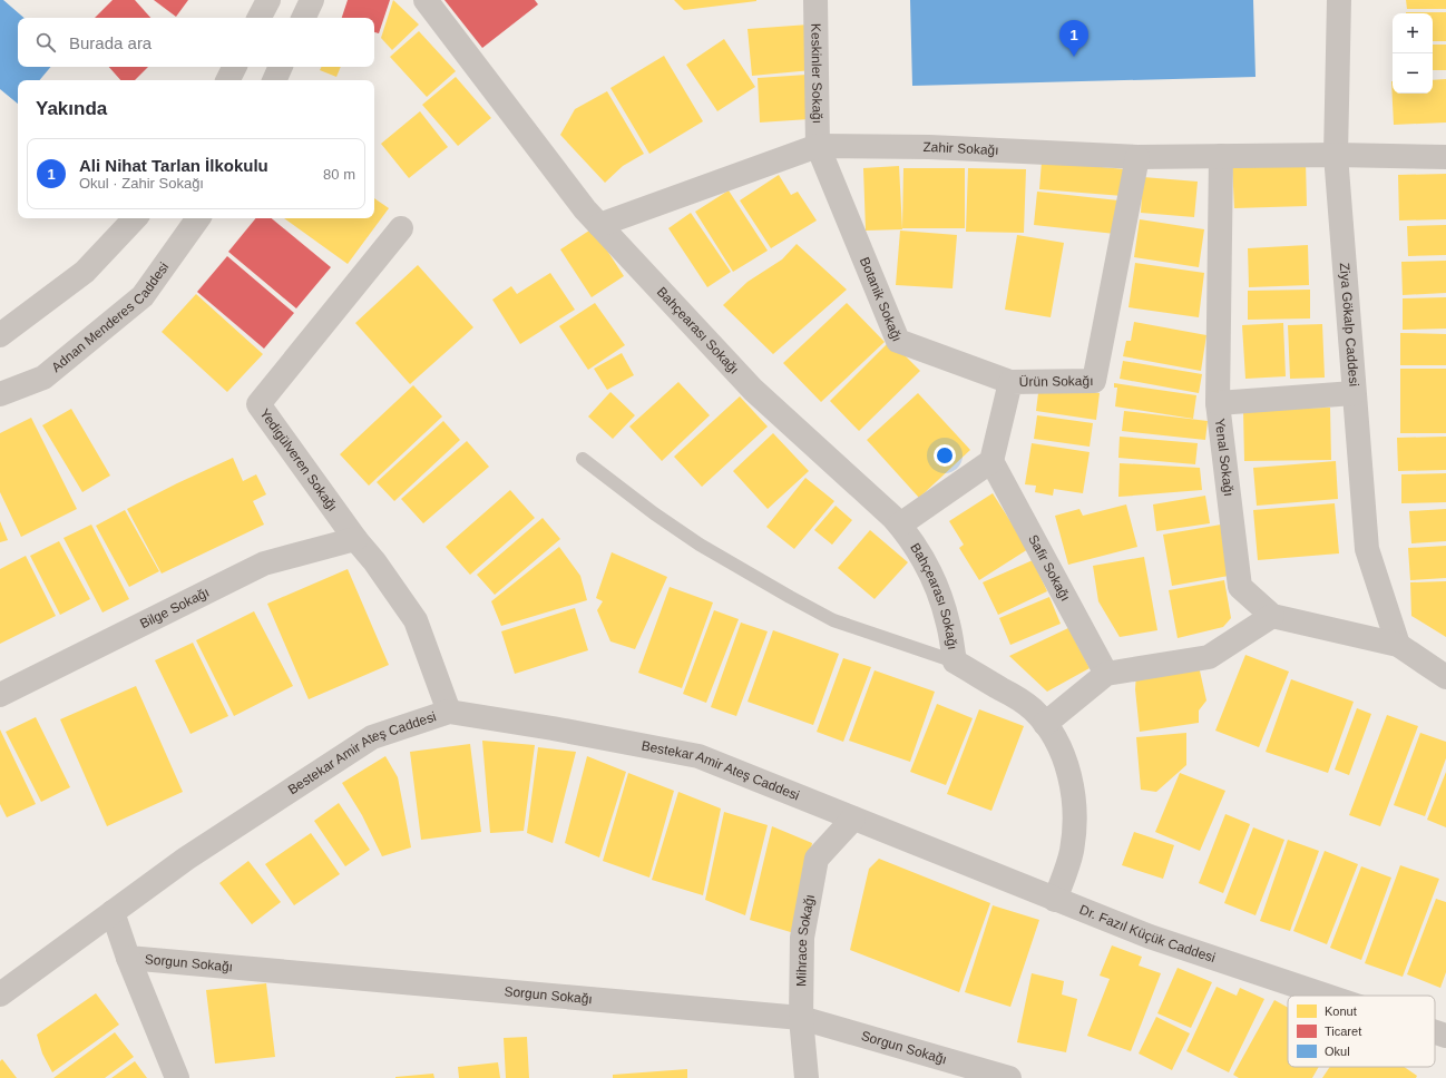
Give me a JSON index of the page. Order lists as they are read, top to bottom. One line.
{"streets":{"street":["Keskinler Sokağı","Zahir Sokağı","Botanik Sokağı","Adnan Menderes Caddesi","Ziya Gökalp Caddesi","Bahçearası Sokağı","Ürün Sokağı","Yenal Sokağı","Yedigülveren Sokağı","Safir Sokağı","Bilge Sokağı","Bestekar Amir Ateş Caddesi","Dr. Fazıl Küçük Caddesi","Mihrace Sokağı","Sorgun Sokağı"]},"crossings":[["Keskinler Sokağı","Zahir Sokağı"],["Keskinler Sokağı","Botanik Sokağı"],["Zahir Sokağı","Botanik Sokağı"],["Zahir Sokağı","Ziya Gökalp Caddesi"],["Zahir Sokağı","Bahçearası Sokağı"],["Zahir Sokağı","Ürün Sokağı"],["Zahir Sokağı","Yenal Sokağı"],["Botanik Sokağı","Ürün Sokağı"],["Ziya Gökalp Caddesi","Yenal Sokağı"],["Ürün Sokağı","Safir Sokağı"],["Yedigülveren Sokağı","Bilge Sokağı"],["Yedigülveren Sokağı","Bestekar Amir Ateş Caddesi"],["Bestekar Amir Ateş Caddesi","Dr. Fazıl Küçük Caddesi"],["Bestekar Amir Ateş Caddesi","Mihrace Sokağı"],["Bestekar Amir Ateş Caddesi","Sorgun Sokağı"],["Dr. Fazıl Küçük Caddesi","Mihrace Sokağı"],["Mihrace Sokağı","Sorgun Sokağı"]],"legend":["Konut","Ticaret","Okul"],"page":{"map_buttons":["+","−"],"search":"Burada ara","pins":"1","heading":"Yakında","list":[{"mark":"1","name":"Ali Nihat Tarlan İlkokulu","note":"Okul · Zahir Sokağı","value":"80 m"}]}}
